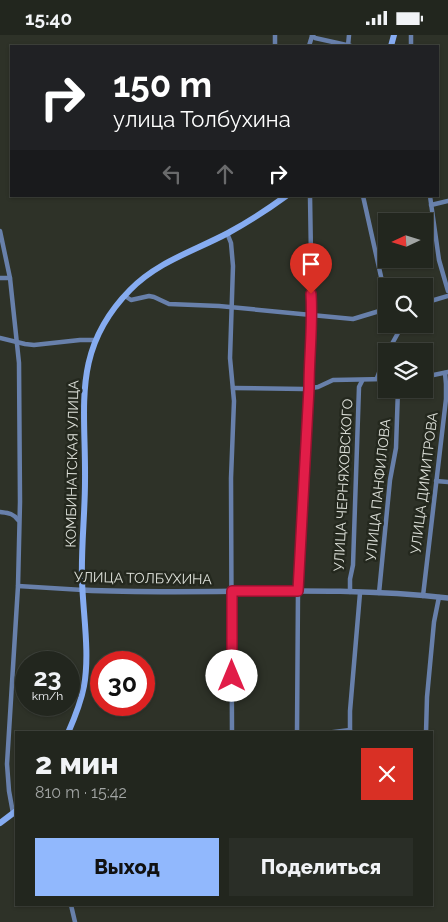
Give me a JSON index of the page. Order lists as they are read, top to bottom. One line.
{"streets":{"main road":["КОМБИНАТСКАЯ УЛИЦА"],"street":["УЛИЦА ДИМИТРОВА","УЛИЦА ЧЕРНЯХОВСКОГО","УЛИЦА ПАНФИЛОВА","УЛИЦА ТОЛБУХИНА"]},"crossings":[["КОМБИНАТСКАЯ УЛИЦА","УЛИЦА ТОЛБУХИНА"],["УЛИЦА ДИМИТРОВА","УЛИЦА ТОЛБУХИНА"],["УЛИЦА ЧЕРНЯХОВСКОГО","УЛИЦА ТОЛБУХИНА"],["УЛИЦА ПАНФИЛОВА","УЛИЦА ТОЛБУХИНА"]],"north":"left","page":{"status":"15:40","turn":["150 m","улица Толбухина"],"speed":"23 km/h","limit":"30","heading":["2 мин","810 m · 15:42"],"buttons":["Выход","Поделиться"]}}
